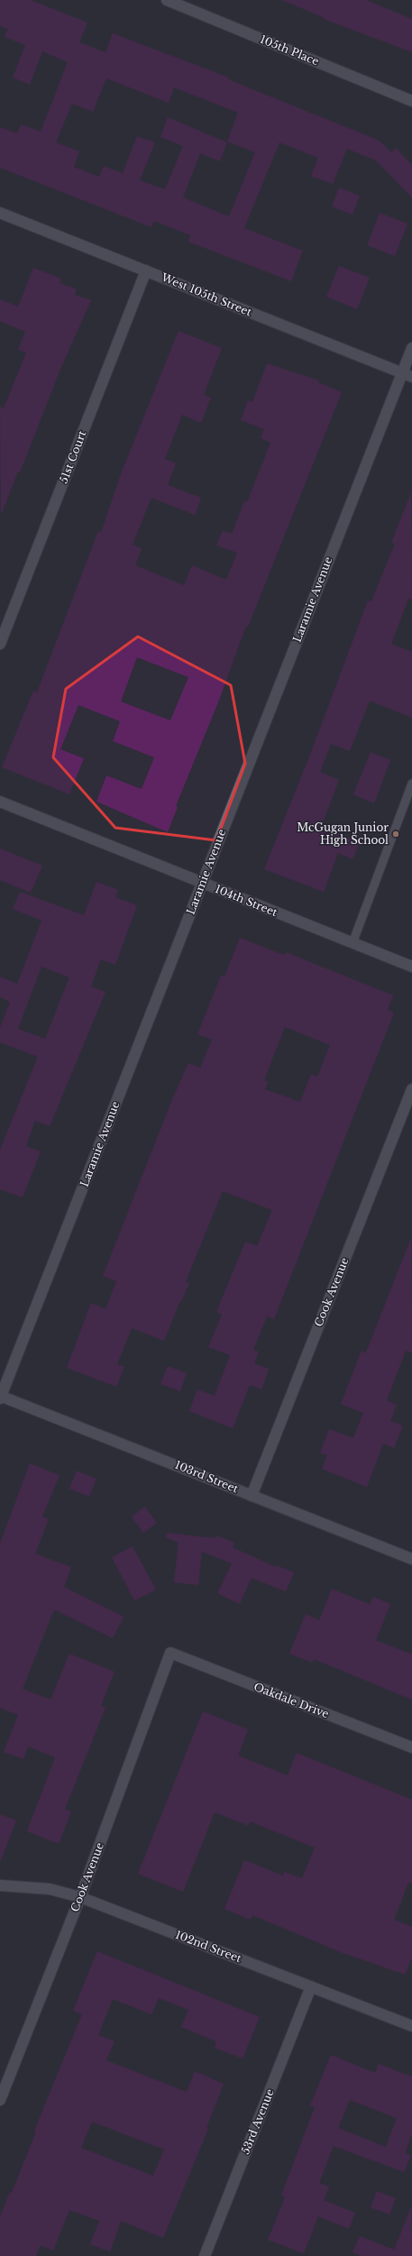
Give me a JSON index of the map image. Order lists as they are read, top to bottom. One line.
{"streets":{"street":["105th Place","West 105th Street","51st Court","Laramie Avenue","104th Street","Cook Avenue","103rd Street","Oakdale Drive","102nd Street","53rd Avenue"]},"crossings":[["West 105th Street","51st Court"],["West 105th Street","Laramie Avenue"],["Laramie Avenue","104th Street"],["Laramie Avenue","103rd Street"],["Cook Avenue","103rd Street"],["Cook Avenue","Oakdale Drive"],["Cook Avenue","102nd Street"],["102nd Street","53rd Avenue"]],"places":["McGugan Junior High School"]}
